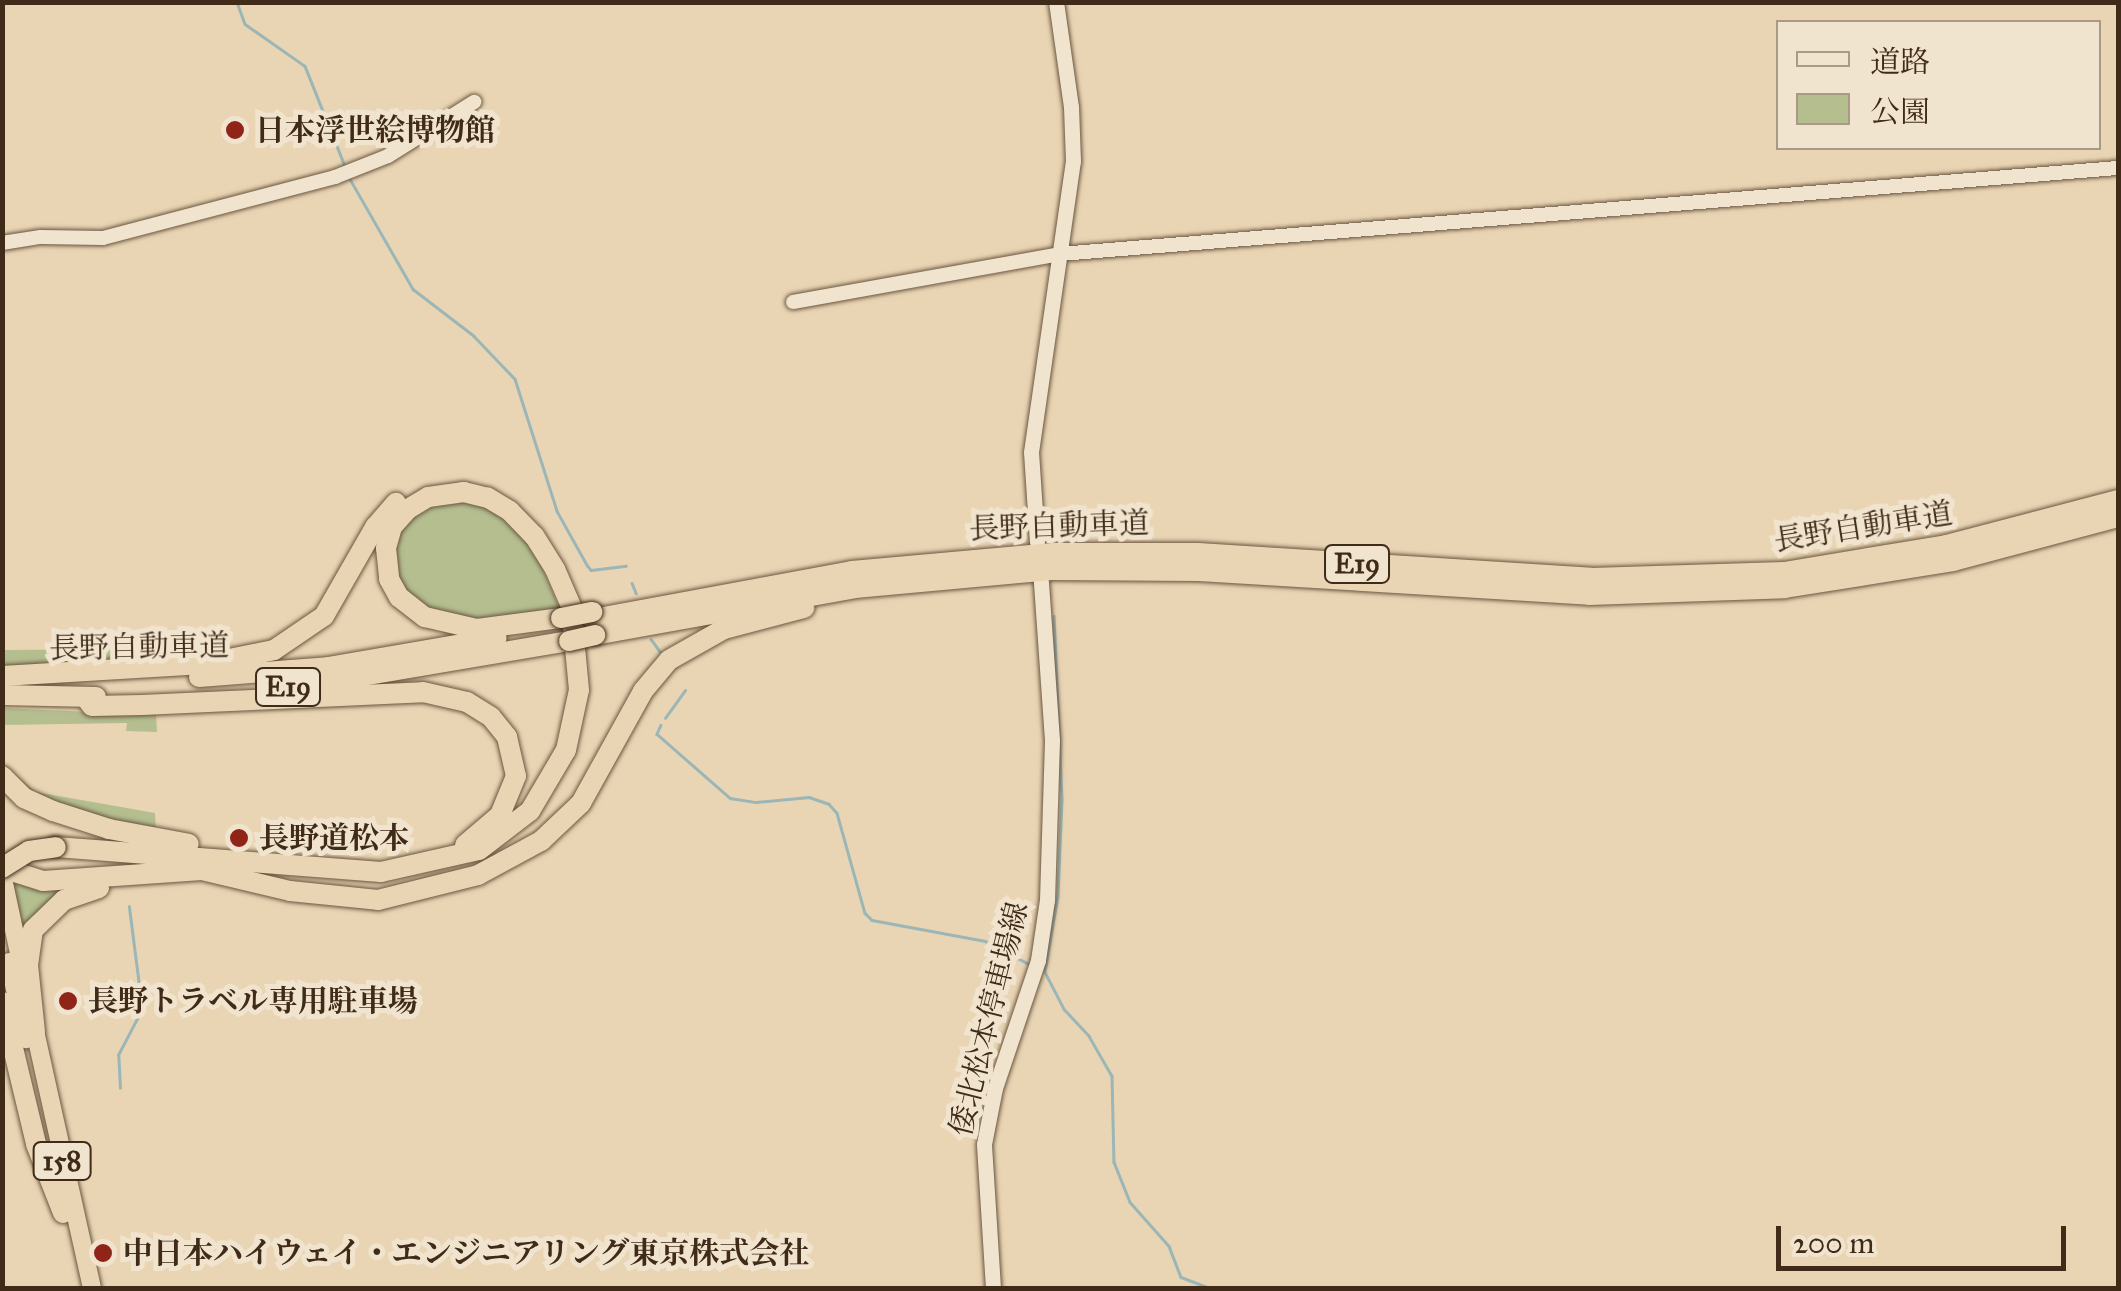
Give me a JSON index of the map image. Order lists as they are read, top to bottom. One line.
{"streets":{"highway":["長野自動車道","E19","158"],"main road":["倭北松本停車場線"]},"places":["日本浮世絵博物館","長野道松本","長野トラベル専用駐車場","中日本ハイウェイ・エンジニアリング東京株式会社"],"legend":["道路","公園"],"scale_bar":"200 m"}
